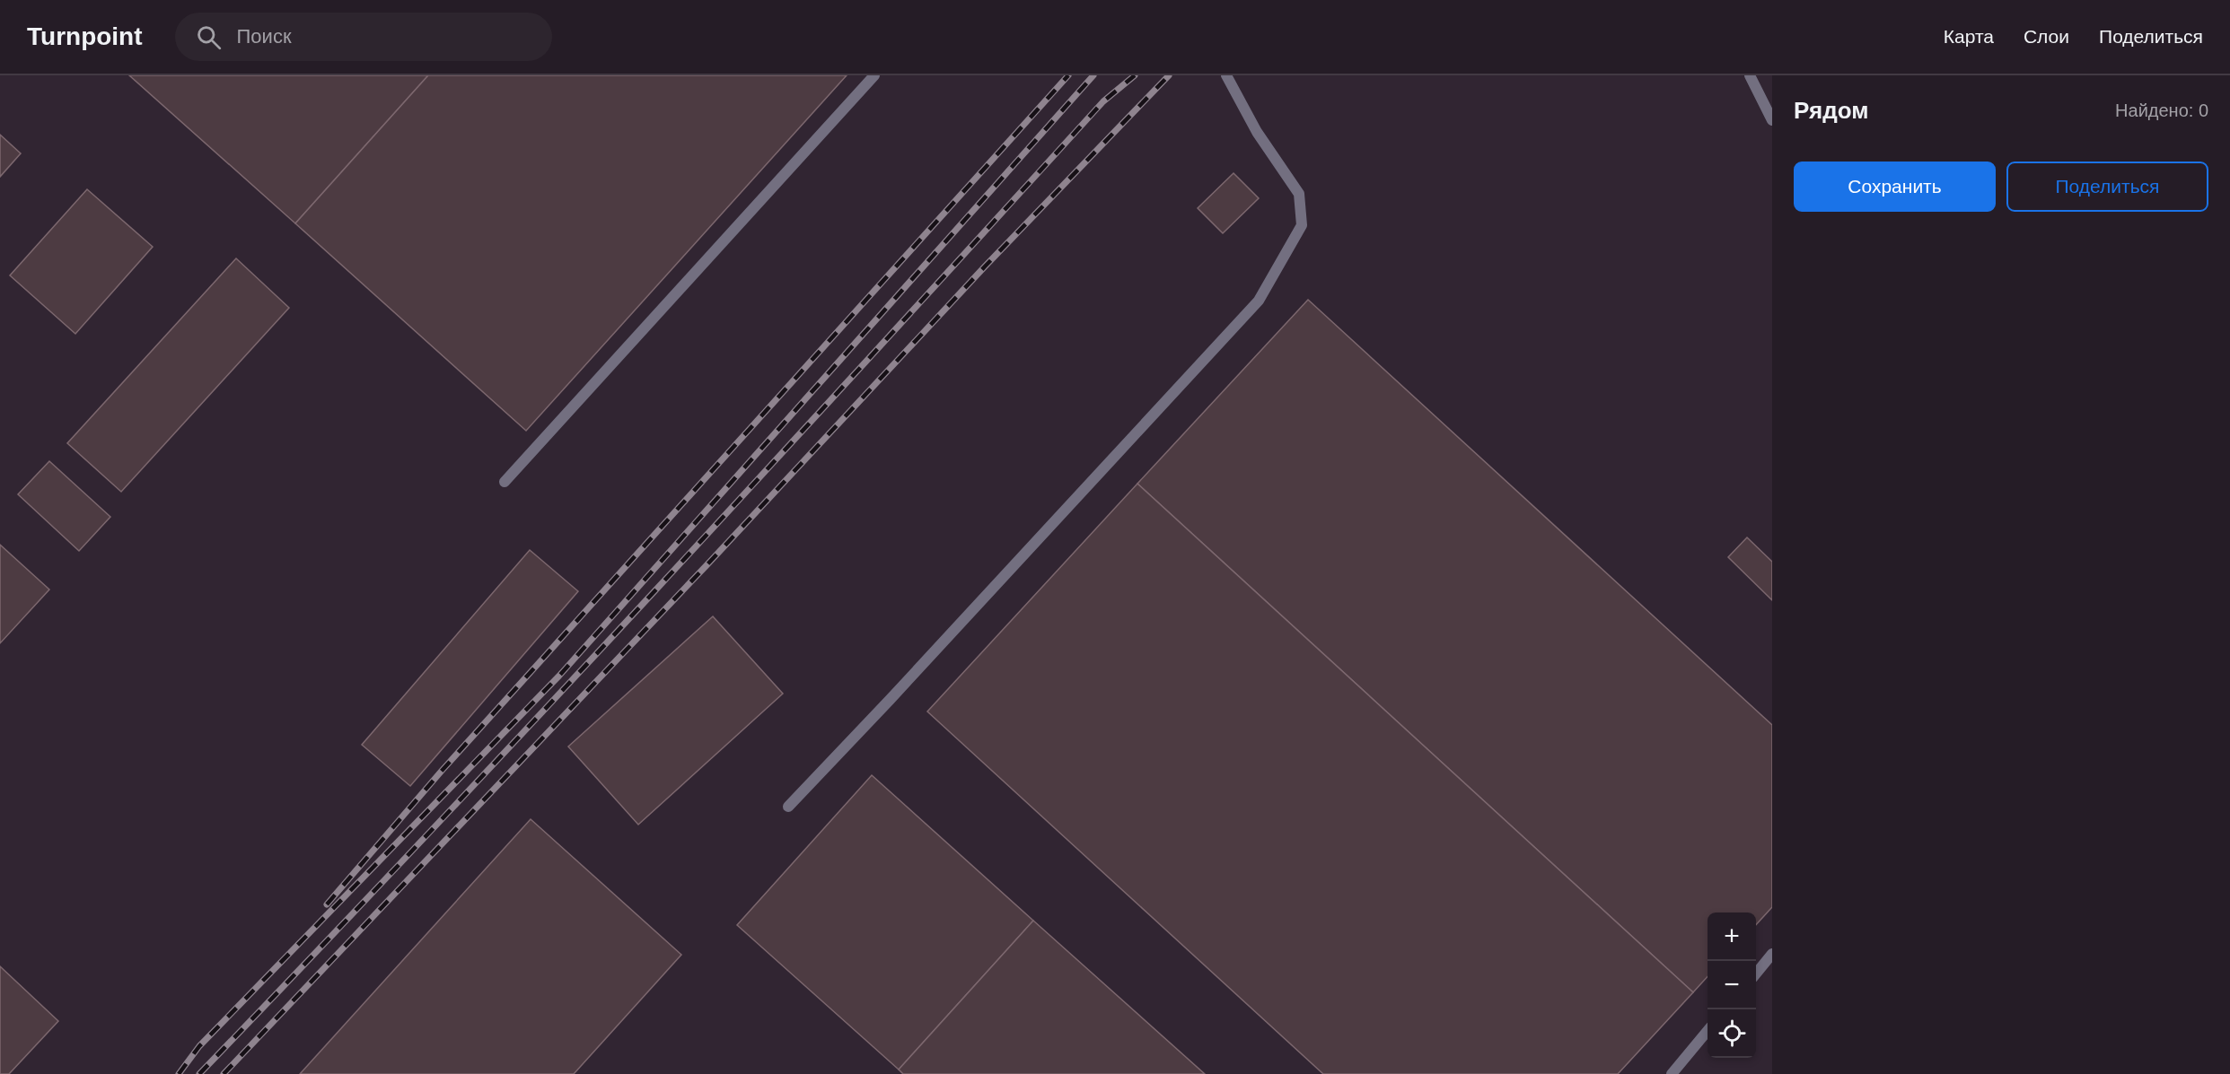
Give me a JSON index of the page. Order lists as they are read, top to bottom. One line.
{"page":{"header":"Turnpoint","search":"Поиск","nav":["Карта","Слои","Поделиться"],"heading":["Рядом","Найдено: 0"],"buttons":["Сохранить","Поделиться"],"map_buttons":["+","−"]}}
